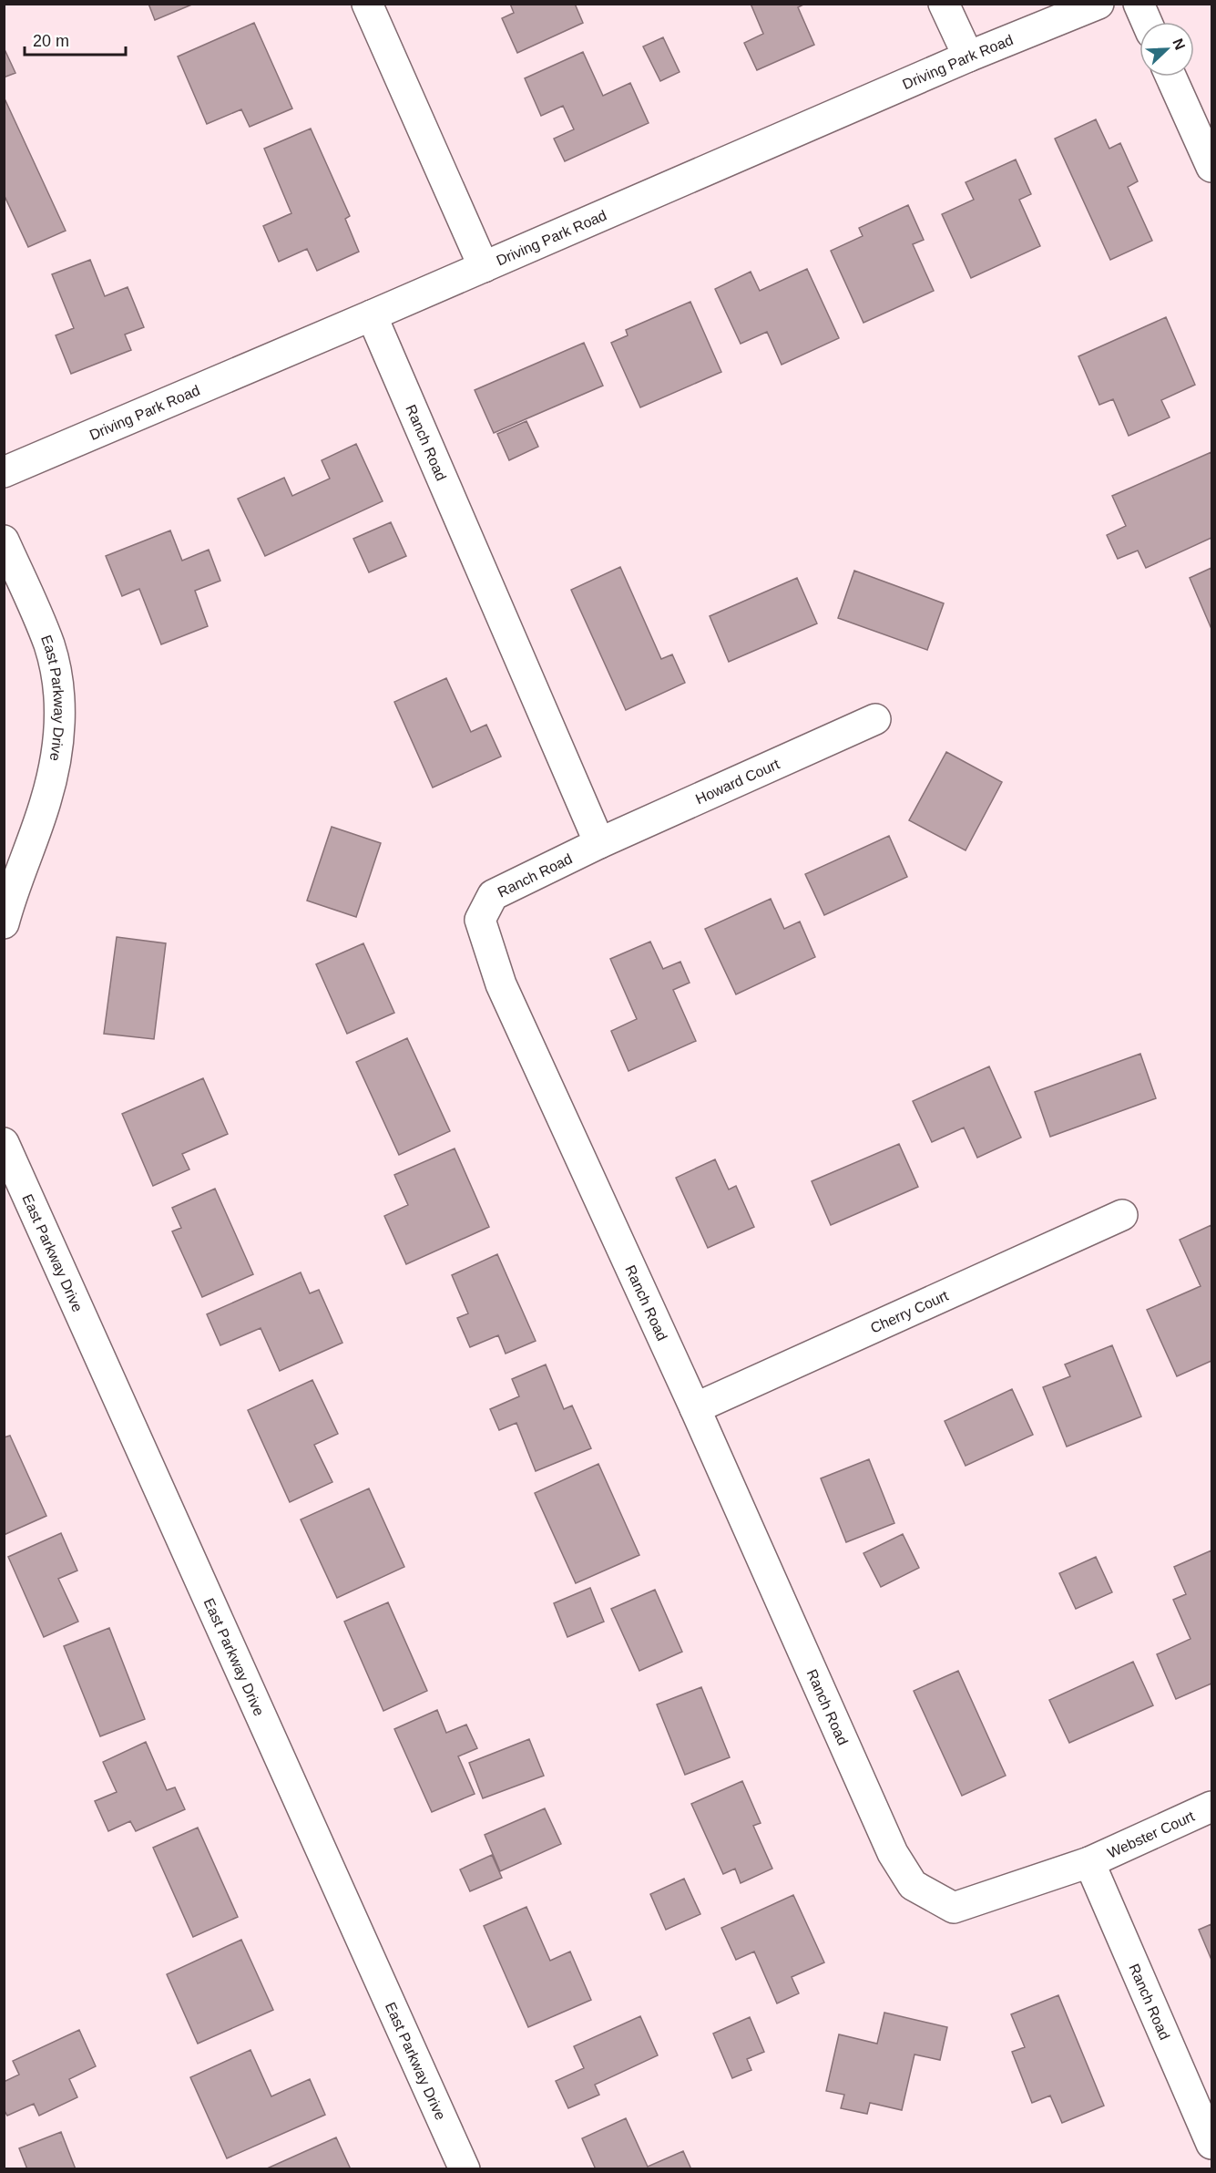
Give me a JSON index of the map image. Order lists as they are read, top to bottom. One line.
{"streets":{"street":["Driving Park Road","Ranch Road","East Parkway Drive","Howard Court","Cherry Court","Webster Court"]},"crossings":[["Driving Park Road","Ranch Road"],["Ranch Road","Howard Court"],["Ranch Road","Cherry Court"],["Ranch Road","Webster Court"]],"scale_bar":"20 m","north":"top right"}
